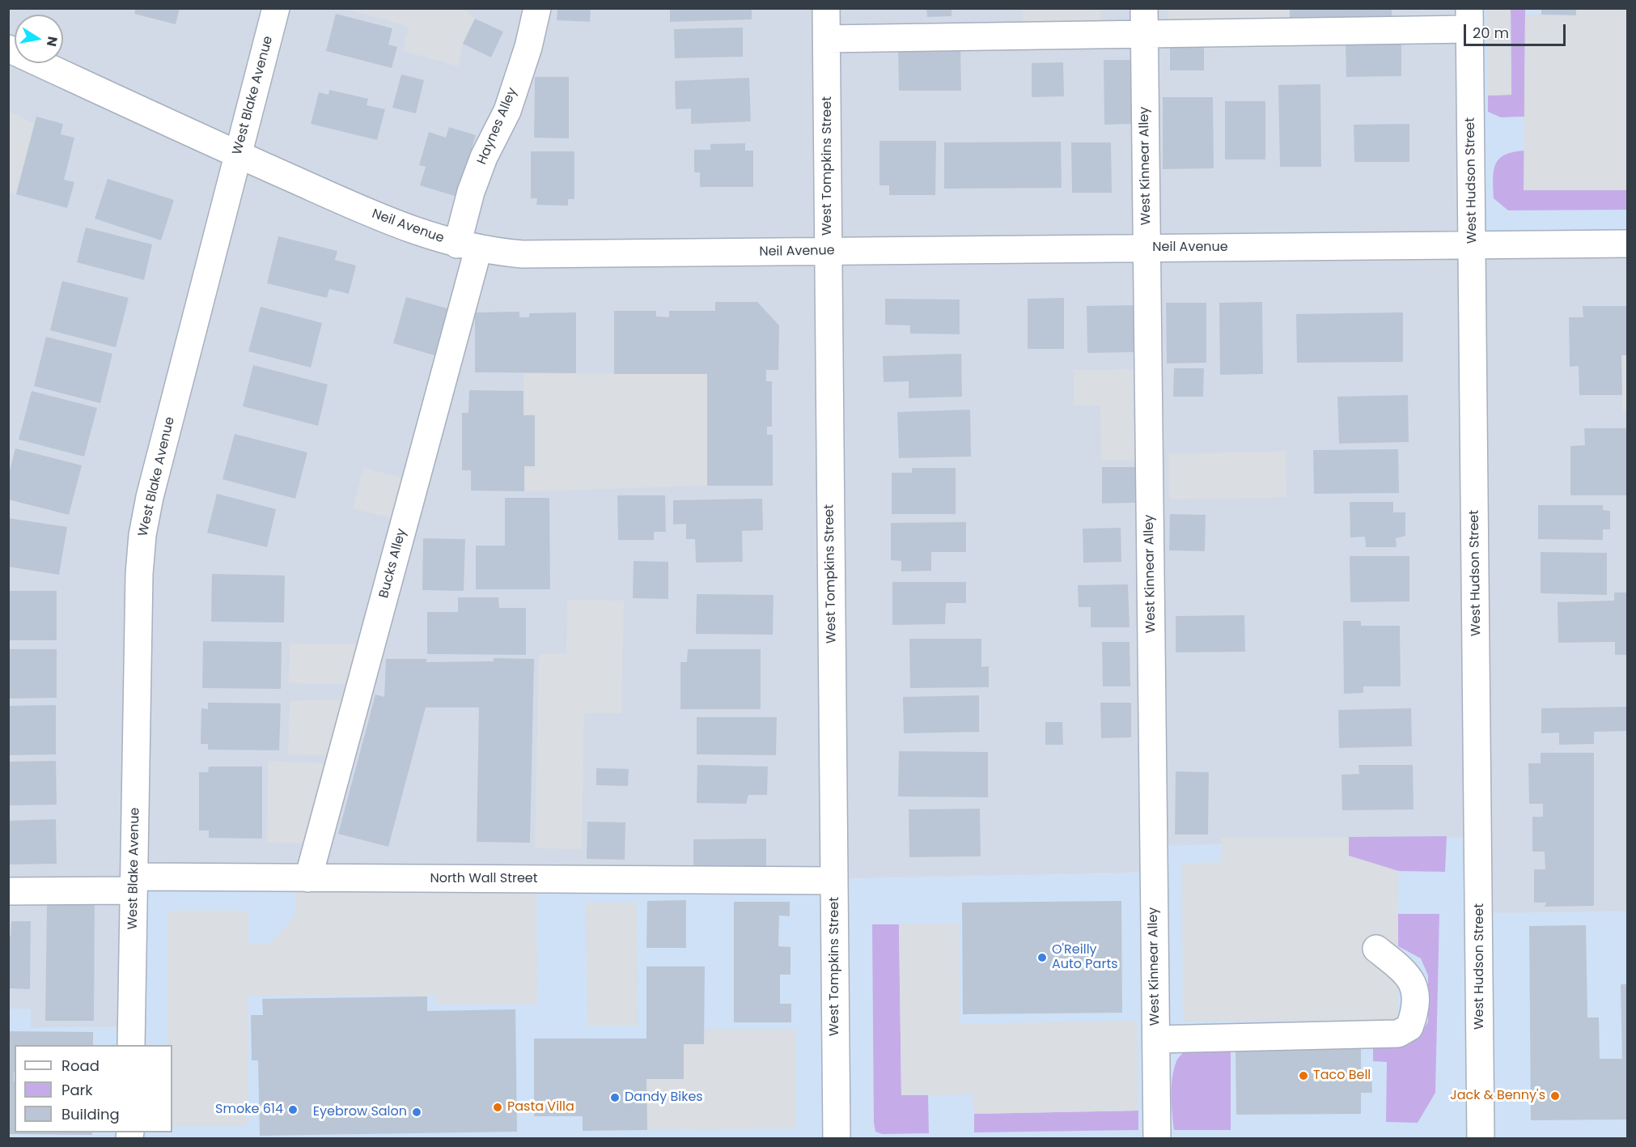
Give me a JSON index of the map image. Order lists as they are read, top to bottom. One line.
{"streets":{"street":["West Blake Avenue","Haynes Alley","West Tompkins Street","West Kinnear Alley","West Hudson Street","Neil Avenue","Bucks Alley","North Wall Street"]},"crossings":[["West Blake Avenue","Neil Avenue"],["West Blake Avenue","North Wall Street"],["Haynes Alley","Neil Avenue"],["Haynes Alley","Bucks Alley"],["West Tompkins Street","Neil Avenue"],["West Tompkins Street","North Wall Street"],["West Kinnear Alley","Neil Avenue"],["West Hudson Street","Neil Avenue"],["Neil Avenue","Bucks Alley"],["Bucks Alley","North Wall Street"]],"places":["O'Reilly Auto Parts","Taco Bell","Jack & Benny's","Dandy Bikes","Pasta Villa","Smoke 614","Eyebrow Salon"],"legend":["Road","Park","Building"],"scale_bar":"20 m","north":"right"}
